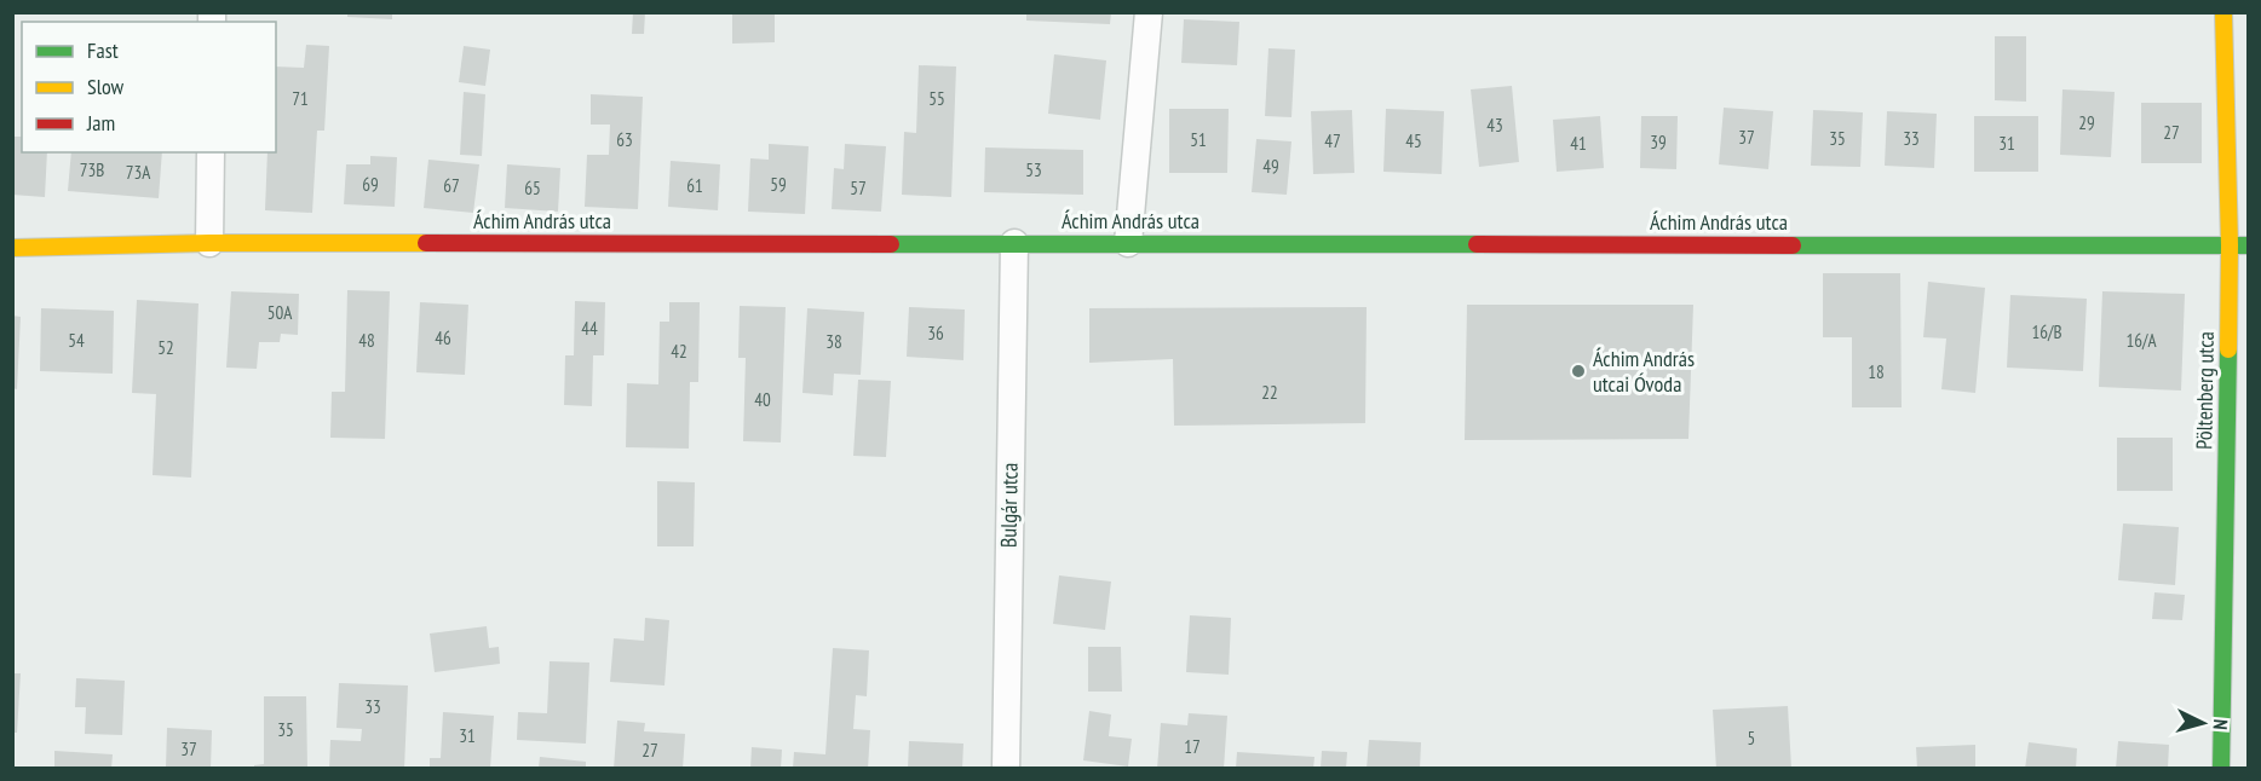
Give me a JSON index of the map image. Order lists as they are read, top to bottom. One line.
{"streets":{"street":["Áchim András utca","Pöltenberg utca","Bulgár utca"]},"crossings":[["Áchim András utca","Pöltenberg utca"],["Áchim András utca","Bulgár utca"]],"places":["Áchim András utcai Óvoda"],"house_numbers":["71","55","29","43","27","37","35","33","63","51","47","45","39","41","31","49","73B","53","73A","69","59","67","61","65","57","50A","44","16/B","36","46","54","48","16/A","38","52","42","18","22","40","33","35","31","5","17","37","27"],"legend":["Fast","Slow","Jam"],"north":"right"}
